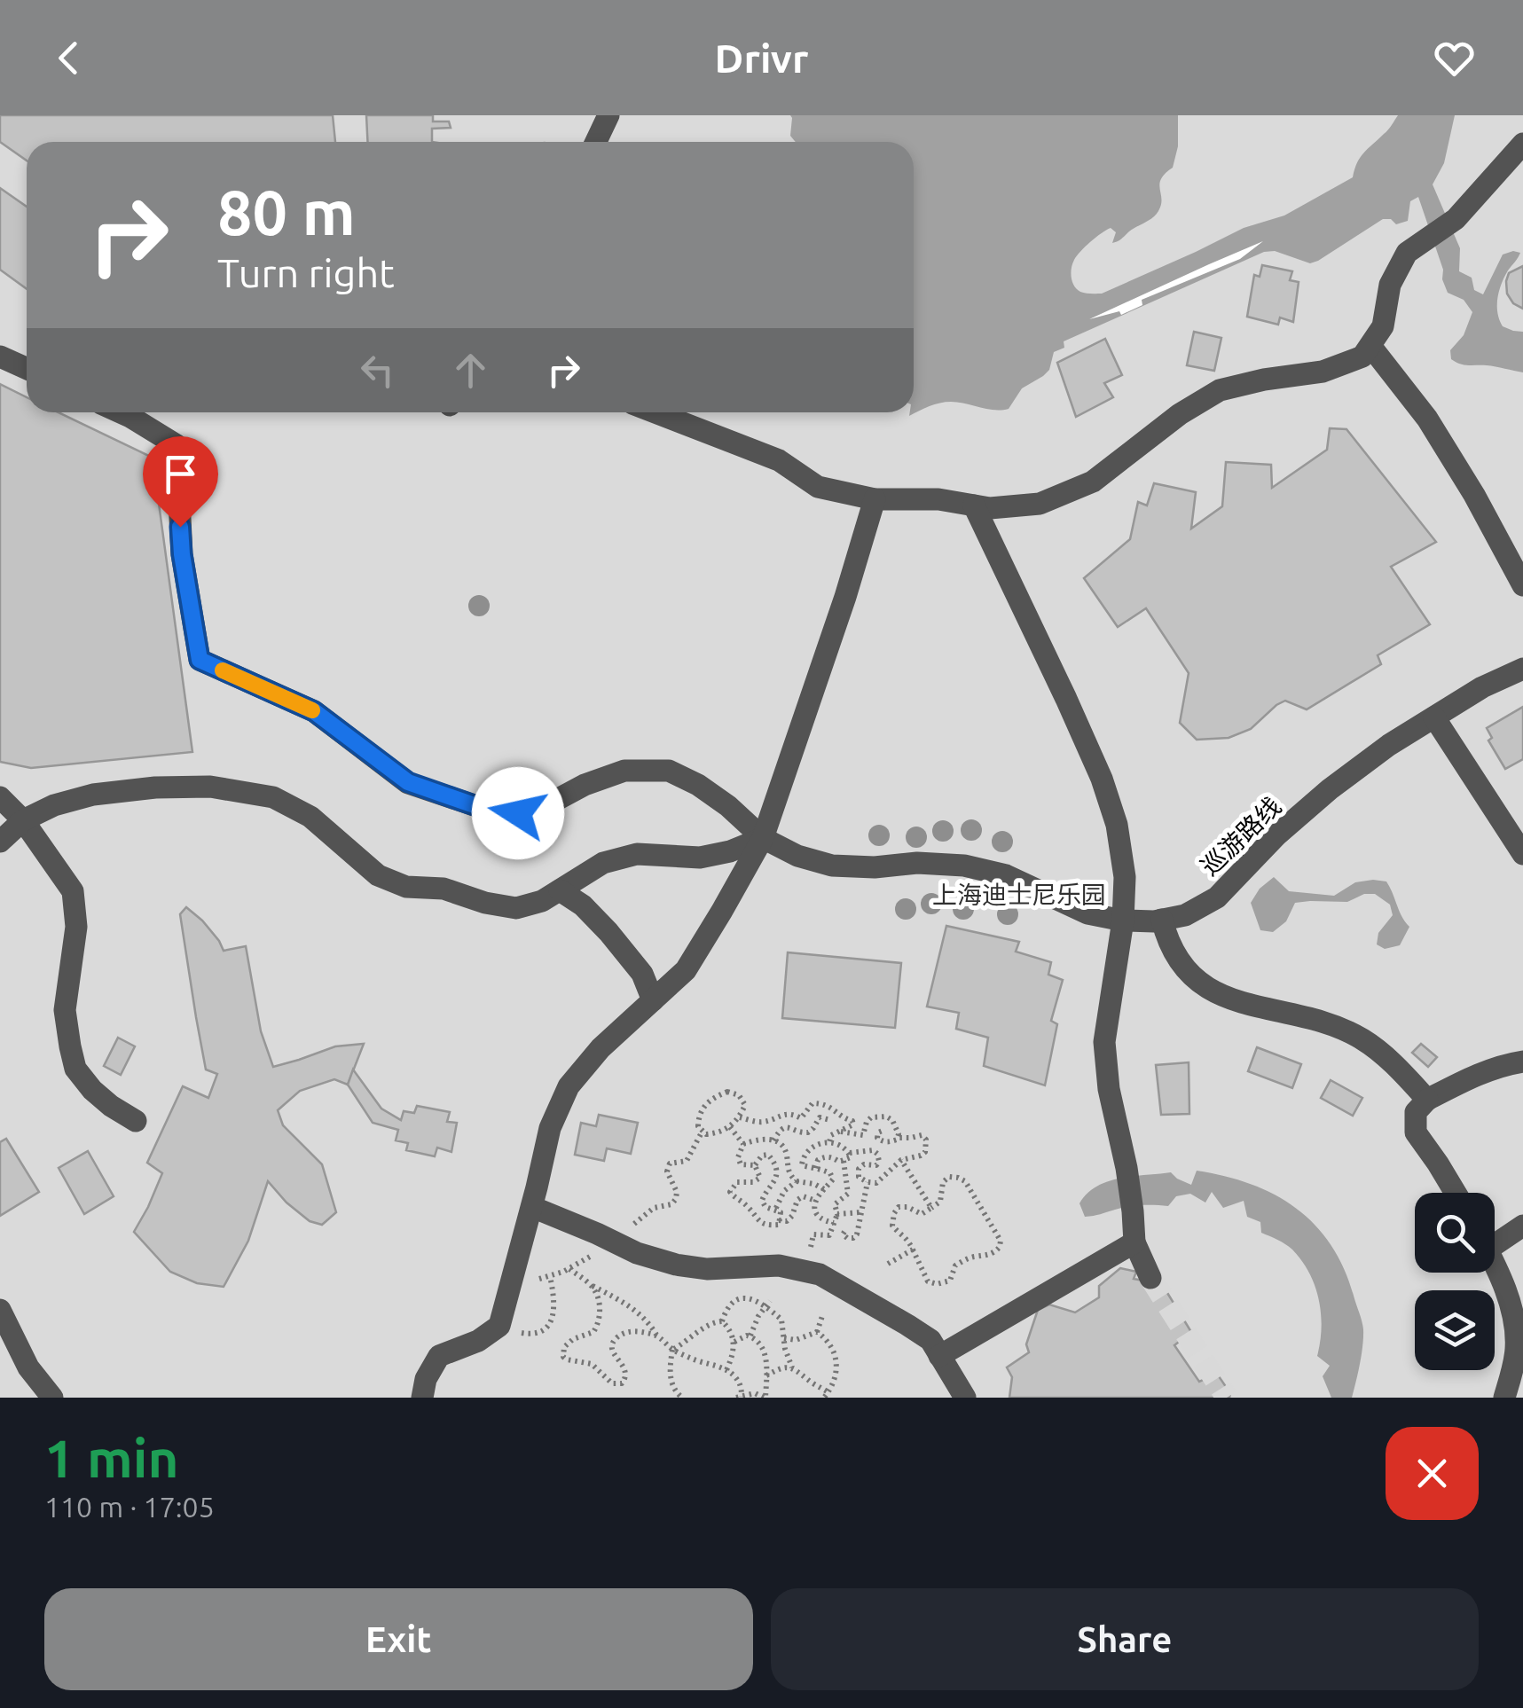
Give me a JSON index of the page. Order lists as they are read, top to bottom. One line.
{"streets":{"street":["巡游路线"]},"parks":["上海迪士尼乐园"],"page":{"header":"Drivr","turn":["80 m","Turn right"],"heading":["1 min","110 m · 17:05"],"buttons":["Exit","Share"]}}
